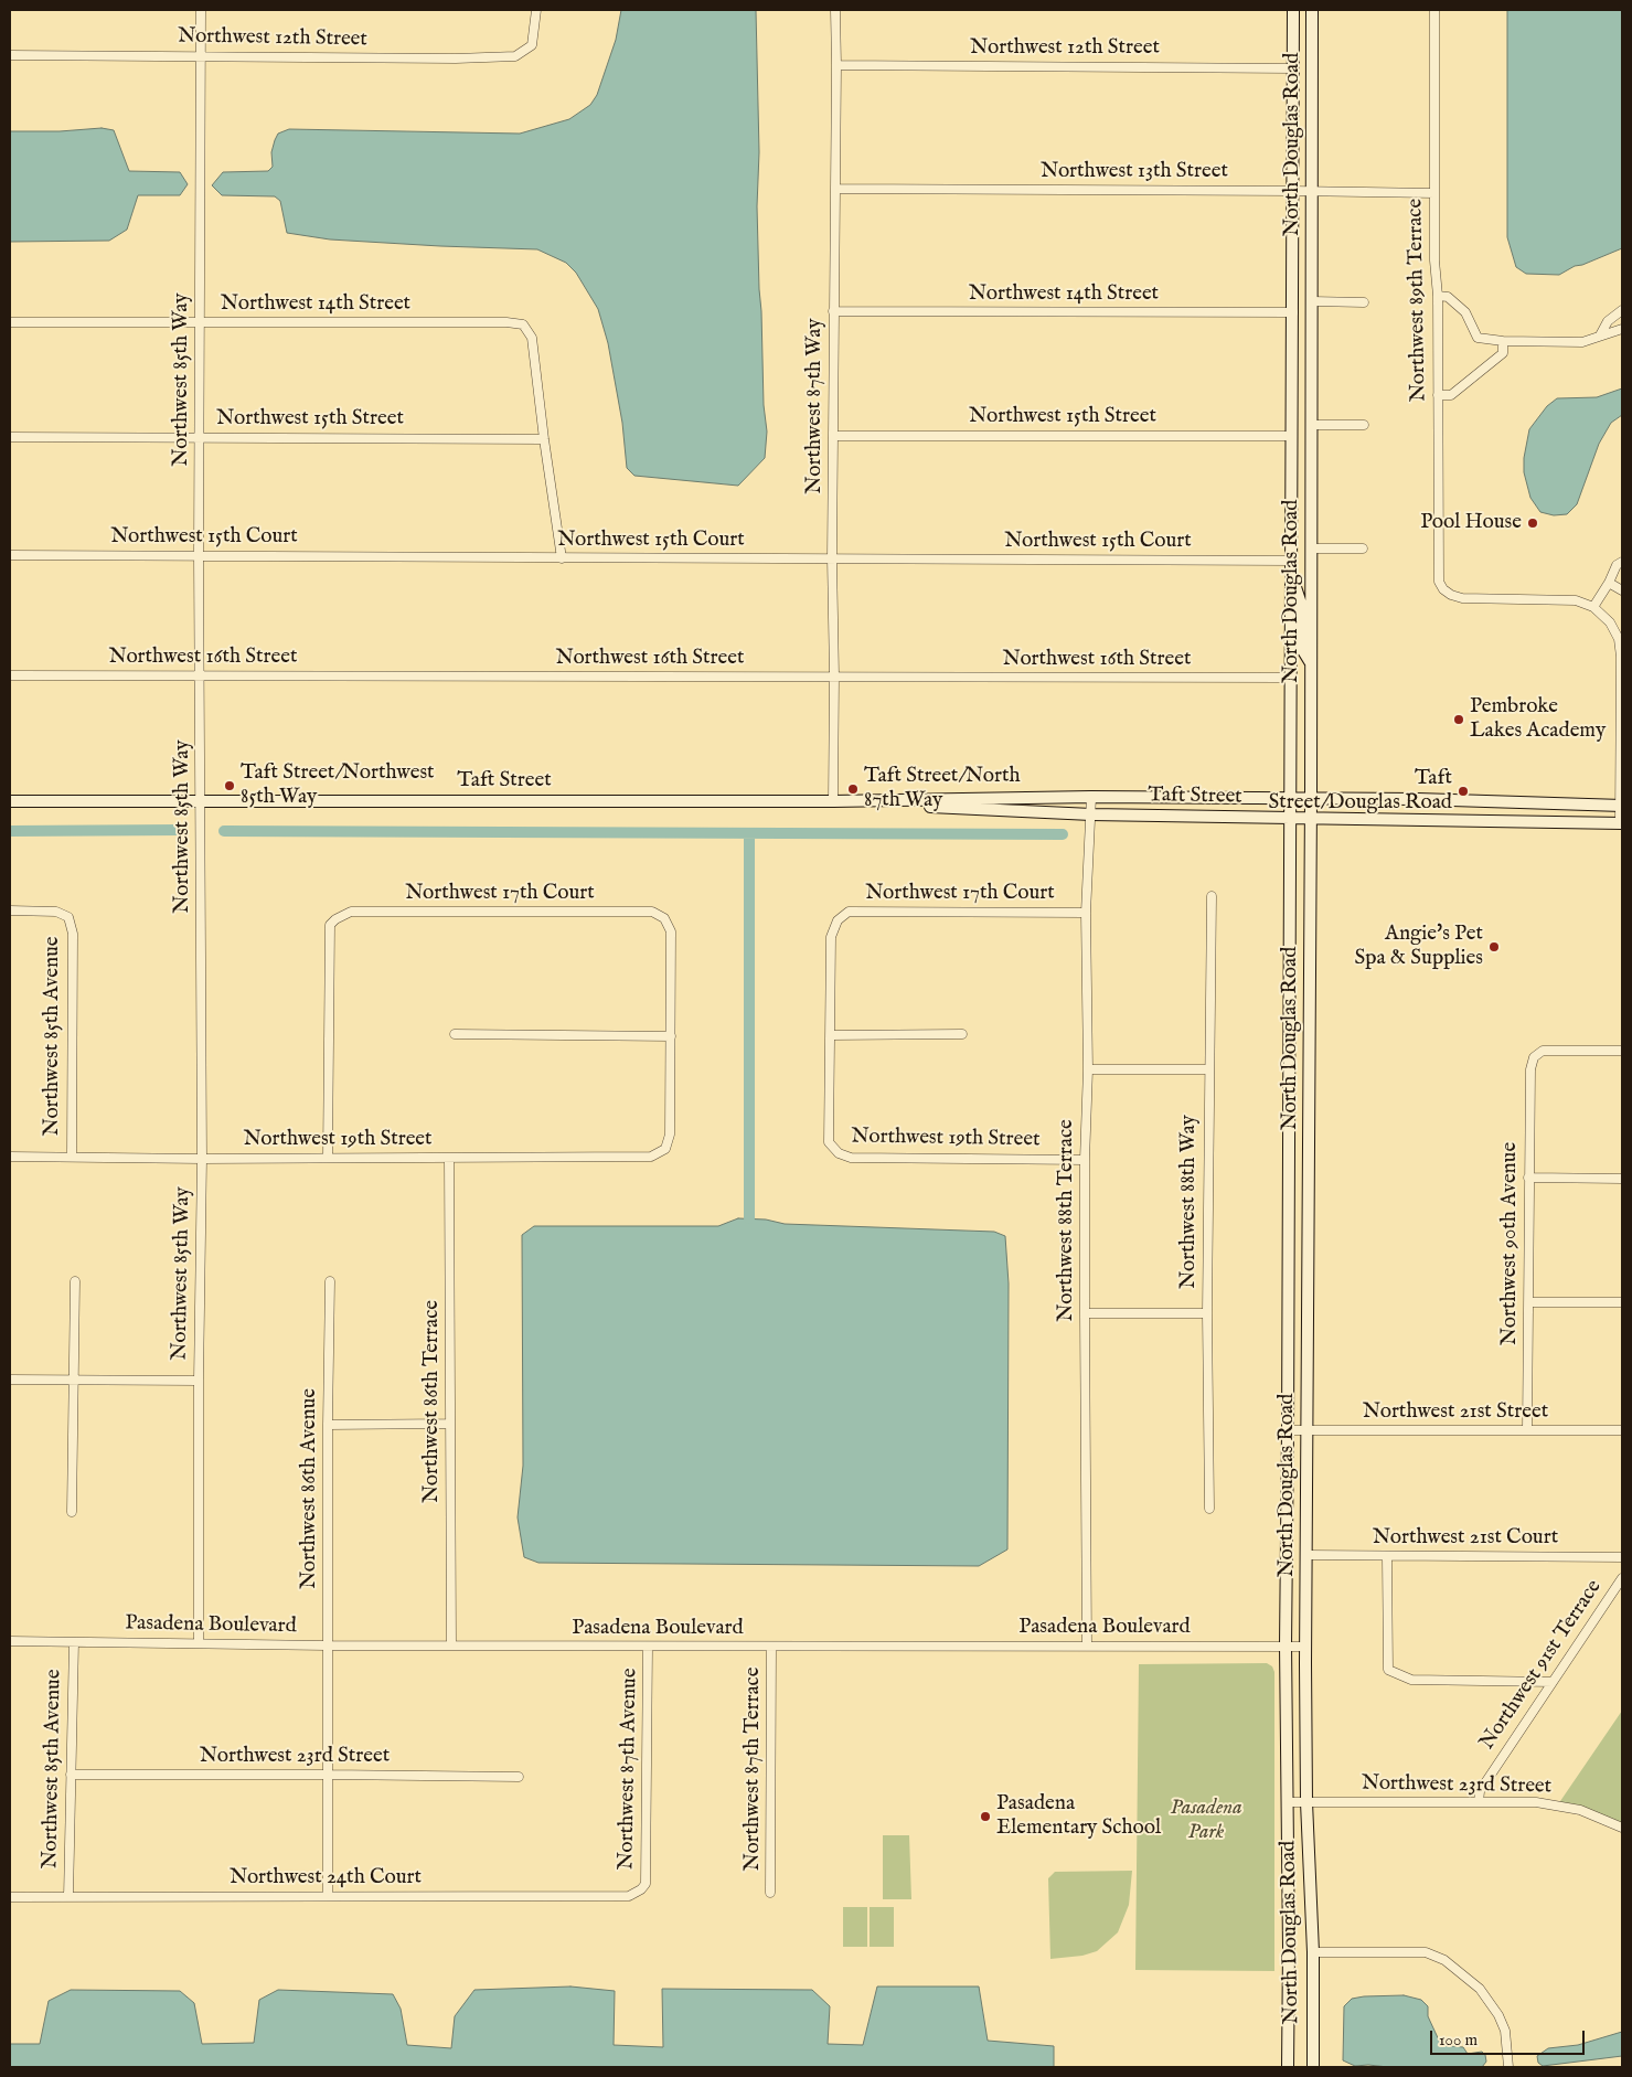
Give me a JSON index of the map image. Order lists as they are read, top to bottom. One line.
{"streets":{"main road":["North Douglas Road","Taft Street"],"street":["Northwest 12th Street","Northwest 13th Street","Northwest 14th Street","Northwest 89th Terrace","Northwest 85th Way","Northwest 87th Way","Northwest 15th Street","Northwest 15th Court","Northwest 16th Street","Northwest 17th Court","Northwest 85th Avenue","Northwest 19th Street","Northwest 88th Way","Northwest 88th Terrace","Northwest 90th Avenue","Northwest 86th Terrace","Northwest 21st Street","Northwest 86th Avenue","Northwest 21st Court","Pasadena Boulevard","Northwest 91st Terrace","Northwest 23rd Street","Northwest 87th Avenue","Northwest 87th Terrace","Northwest 24th Court"]},"crossings":[["Northwest 12th Street","North Douglas Road"],["Northwest 12th Street","Northwest 85th Way"],["Northwest 12th Street","Northwest 87th Way"],["North Douglas Road","Northwest 13th Street"],["North Douglas Road","Northwest 14th Street"],["North Douglas Road","Northwest 15th Street"],["North Douglas Road","Northwest 15th Court"],["North Douglas Road","Northwest 16th Street"],["North Douglas Road","Taft Street"],["North Douglas Road","Northwest 21st Street"],["North Douglas Road","Northwest 21st Court"],["North Douglas Road","Pasadena Boulevard"],["North Douglas Road","Northwest 23rd Street"],["Northwest 13th Street","Northwest 89th Terrace"],["Northwest 13th Street","Northwest 87th Way"],["Northwest 14th Street","Northwest 85th Way"],["Northwest 14th Street","Northwest 87th Way"],["Northwest 14th Street","Northwest 15th Street"],["Northwest 85th Way","Northwest 15th Street"],["Northwest 85th Way","Northwest 15th Court"],["Northwest 85th Way","Northwest 16th Street"],["Northwest 85th Way","Taft Street"],["Northwest 85th Way","Northwest 19th Street"],["Northwest 85th Way","Pasadena Boulevard"],["Northwest 87th Way","Northwest 15th Street"],["Northwest 87th Way","Northwest 15th Court"],["Northwest 87th Way","Northwest 16th Street"],["Northwest 87th Way","Taft Street"],["Taft Street","Northwest 88th Terrace"],["Northwest 17th Court","Northwest 19th Street"],["Northwest 17th Court","Northwest 88th Terrace"],["Northwest 85th Avenue","Northwest 19th Street"],["Northwest 85th Avenue","Pasadena Boulevard"],["Northwest 85th Avenue","Northwest 23rd Street"],["Northwest 85th Avenue","Northwest 24th Court"],["Northwest 19th Street","Northwest 88th Terrace"],["Northwest 19th Street","Northwest 86th Terrace"],["Northwest 88th Terrace","Pasadena Boulevard"],["Northwest 90th Avenue","Northwest 21st Street"],["Northwest 86th Terrace","Pasadena Boulevard"],["Northwest 86th Avenue","Pasadena Boulevard"],["Northwest 86th Avenue","Northwest 23rd Street"],["Northwest 86th Avenue","Northwest 24th Court"],["Pasadena Boulevard","Northwest 87th Avenue"],["Pasadena Boulevard","Northwest 87th Terrace"],["Northwest 91st Terrace","Northwest 23rd Street"],["Northwest 87th Avenue","Northwest 24th Court"]],"parks":["Pasadena Park"],"places":["Pool House","Pembroke Lakes Academy","Taft Street/Northwest 85th Way","Taft Street/North 87th Way","Taft Street/Douglas Road","Angie's Pet Spa & Supplies","Pasadena Elementary School"],"scale_bar":"100 m"}
